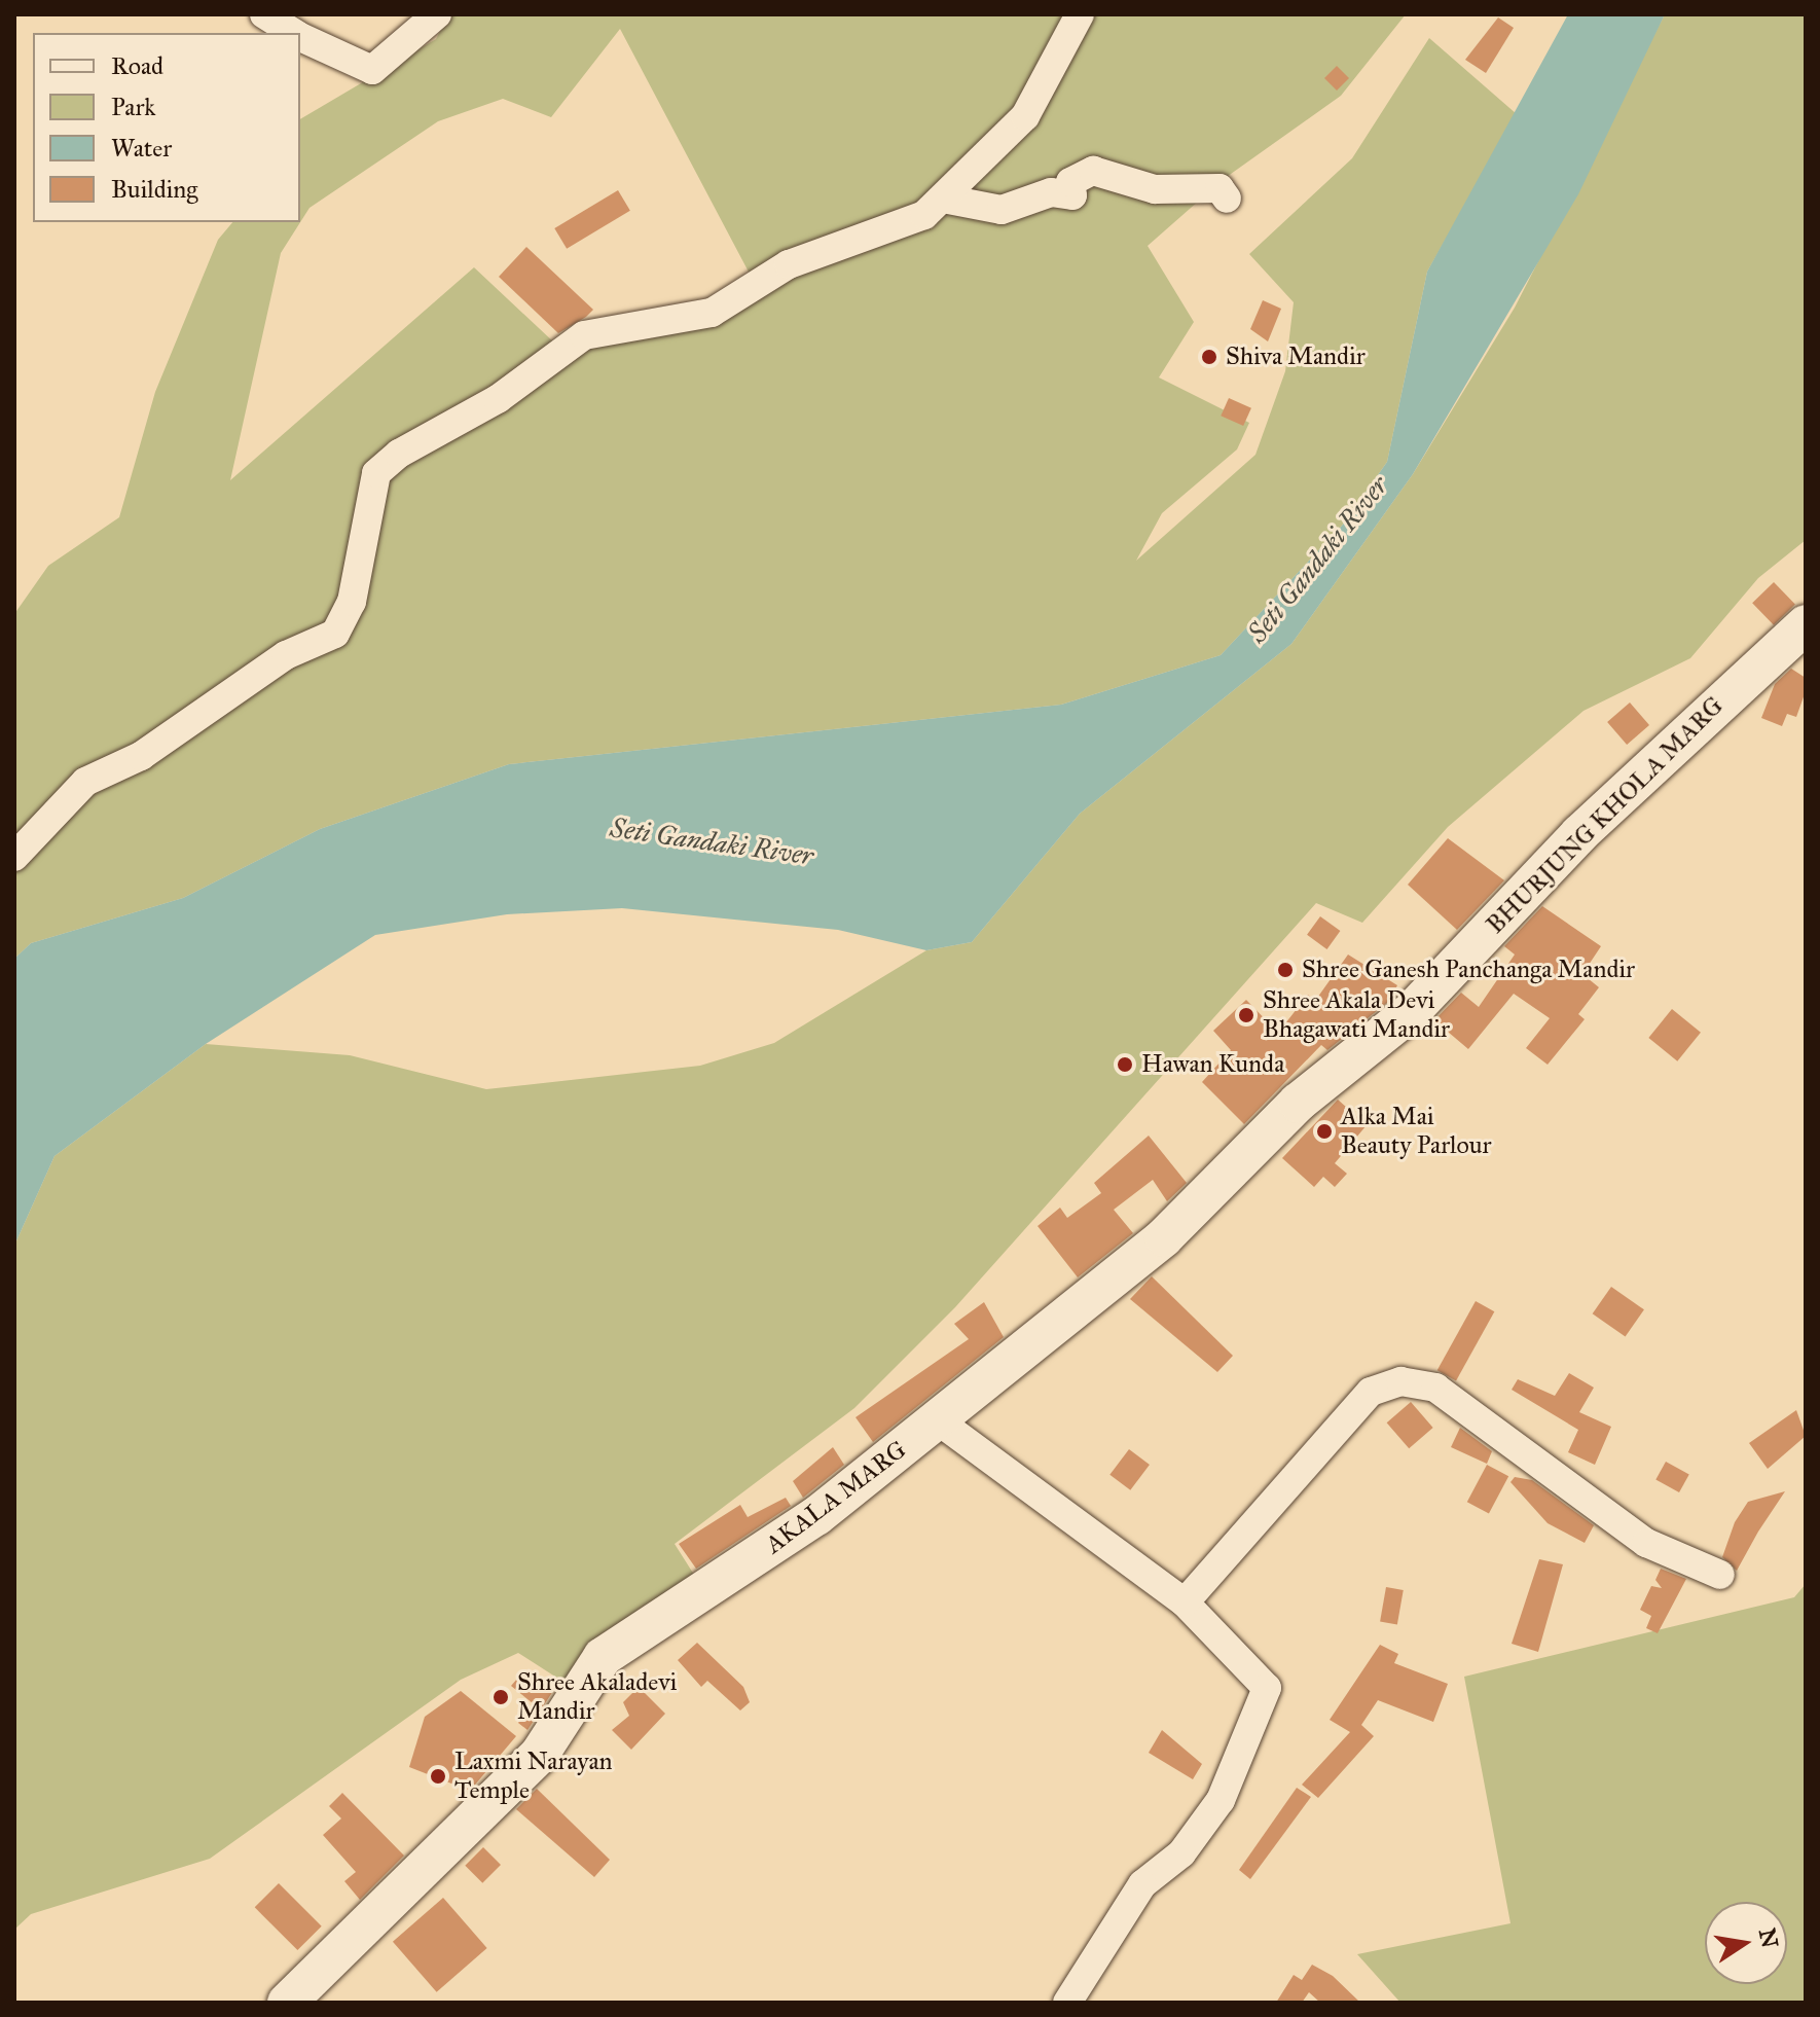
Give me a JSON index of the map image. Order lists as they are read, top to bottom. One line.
{"streets":{"main road":["BHURJUNG KHOLA MARG","AKALA MARG"]},"crossings":[["BHURJUNG KHOLA MARG","AKALA MARG"]],"water":["Seti Gandaki River"],"places":["Shiva Mandir","Shree Ganesh Panchanga Mandir","Shree Akala Devi Bhagawati Mandir","Hawan Kunda","Alka Mai Beauty Parlour","Shree Akaladevi Mandir","Laxmi Narayan Temple"],"legend":["Road","Park","Water","Building"],"north":"right"}
